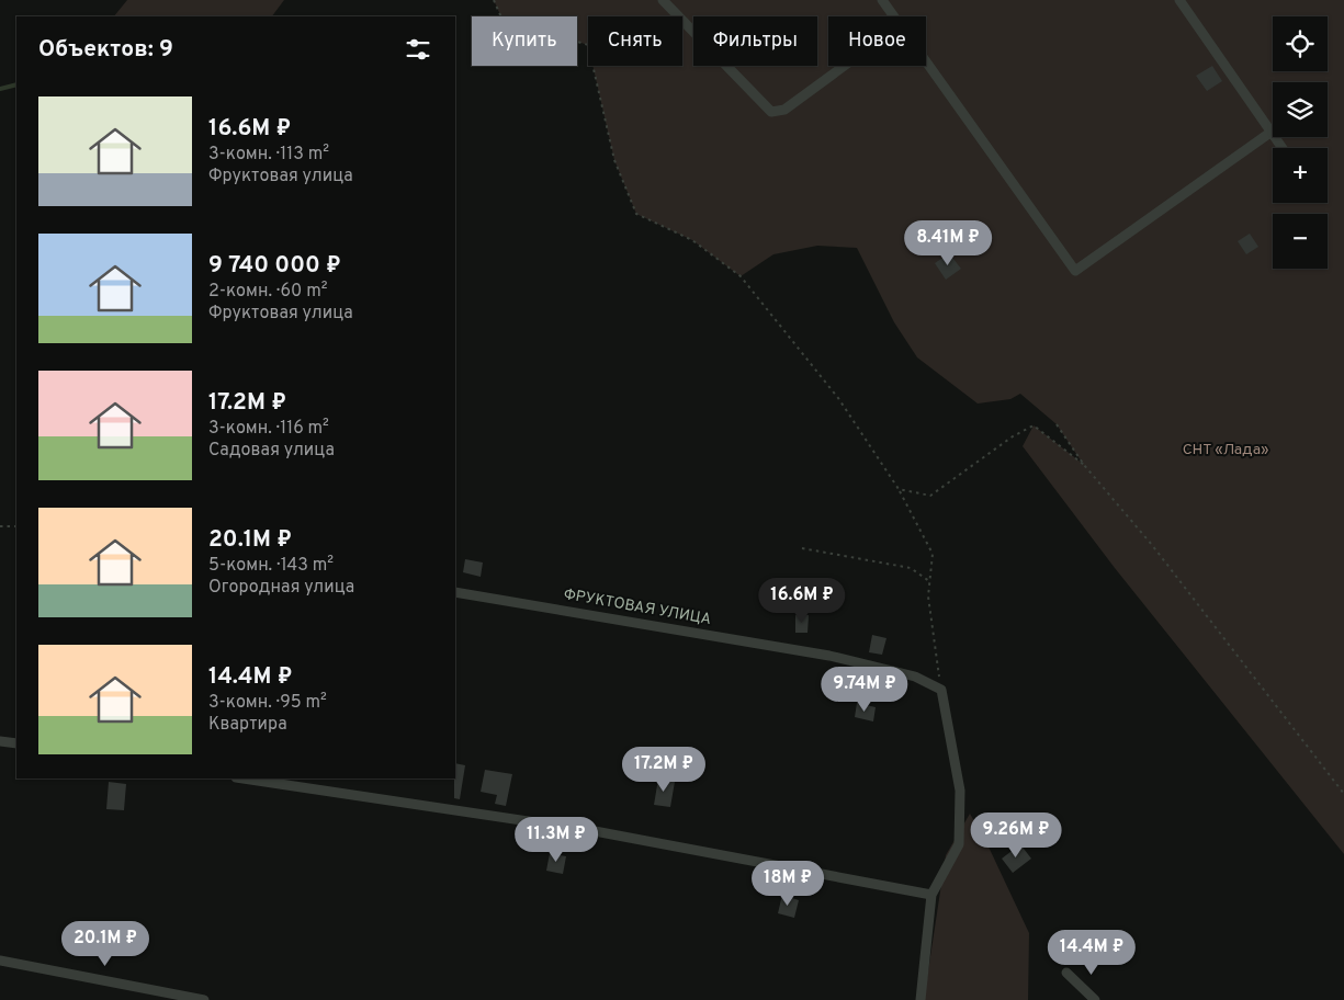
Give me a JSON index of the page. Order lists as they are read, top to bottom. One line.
{"streets":{"street":["ФРУКТОВАЯ УЛИЦА"]},"parks":["СНТ «Лада»"],"page":{"map_buttons":["+","−"],"chip":["Купить","Снять","Фильтры","Новое"],"heading":"Объектов: 9","list":[{"name":"16.6M ₽","note":"3-комн. · 113 m² · Фруктовая улица"},{"name":"9 740 000 ₽","note":"2-комн. · 60 m² · Фруктовая улица"},{"name":"17.2M ₽","note":"3-комн. · 116 m² · Садовая улица"},{"name":"20.1M ₽","note":"5-комн. · 143 m² · Огородная улица"},{"name":"14.4M ₽","note":"3-комн. · 95 m² · Квартира"}],"price":["8.41M ₽","16.6M ₽","9.74M ₽","17.2M ₽","9.26M ₽","11.3M ₽","18M ₽","20.1M ₽","14.4M ₽"]}}
